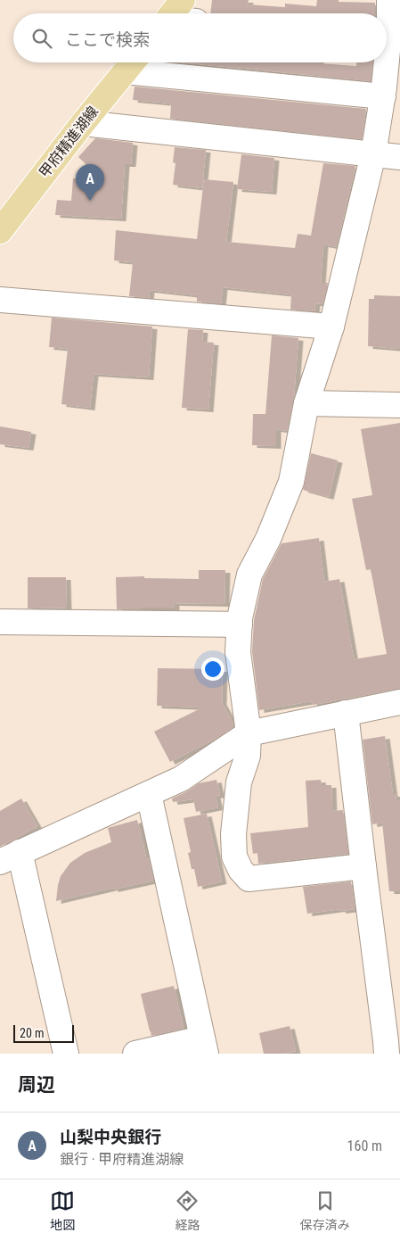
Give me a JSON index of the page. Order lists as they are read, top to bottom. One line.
{"streets":{"main road":["甲府精進湖線"]},"scale_bar":"20 m","page":{"search":"ここで検索","pins":"A","scale":"20 m","heading":"周辺","list":[{"mark":"A","name":"山梨中央銀行","note":"銀行 · 甲府精進湖線","value":"160 m"}],"nav":["地図","経路","保存済み"]}}
